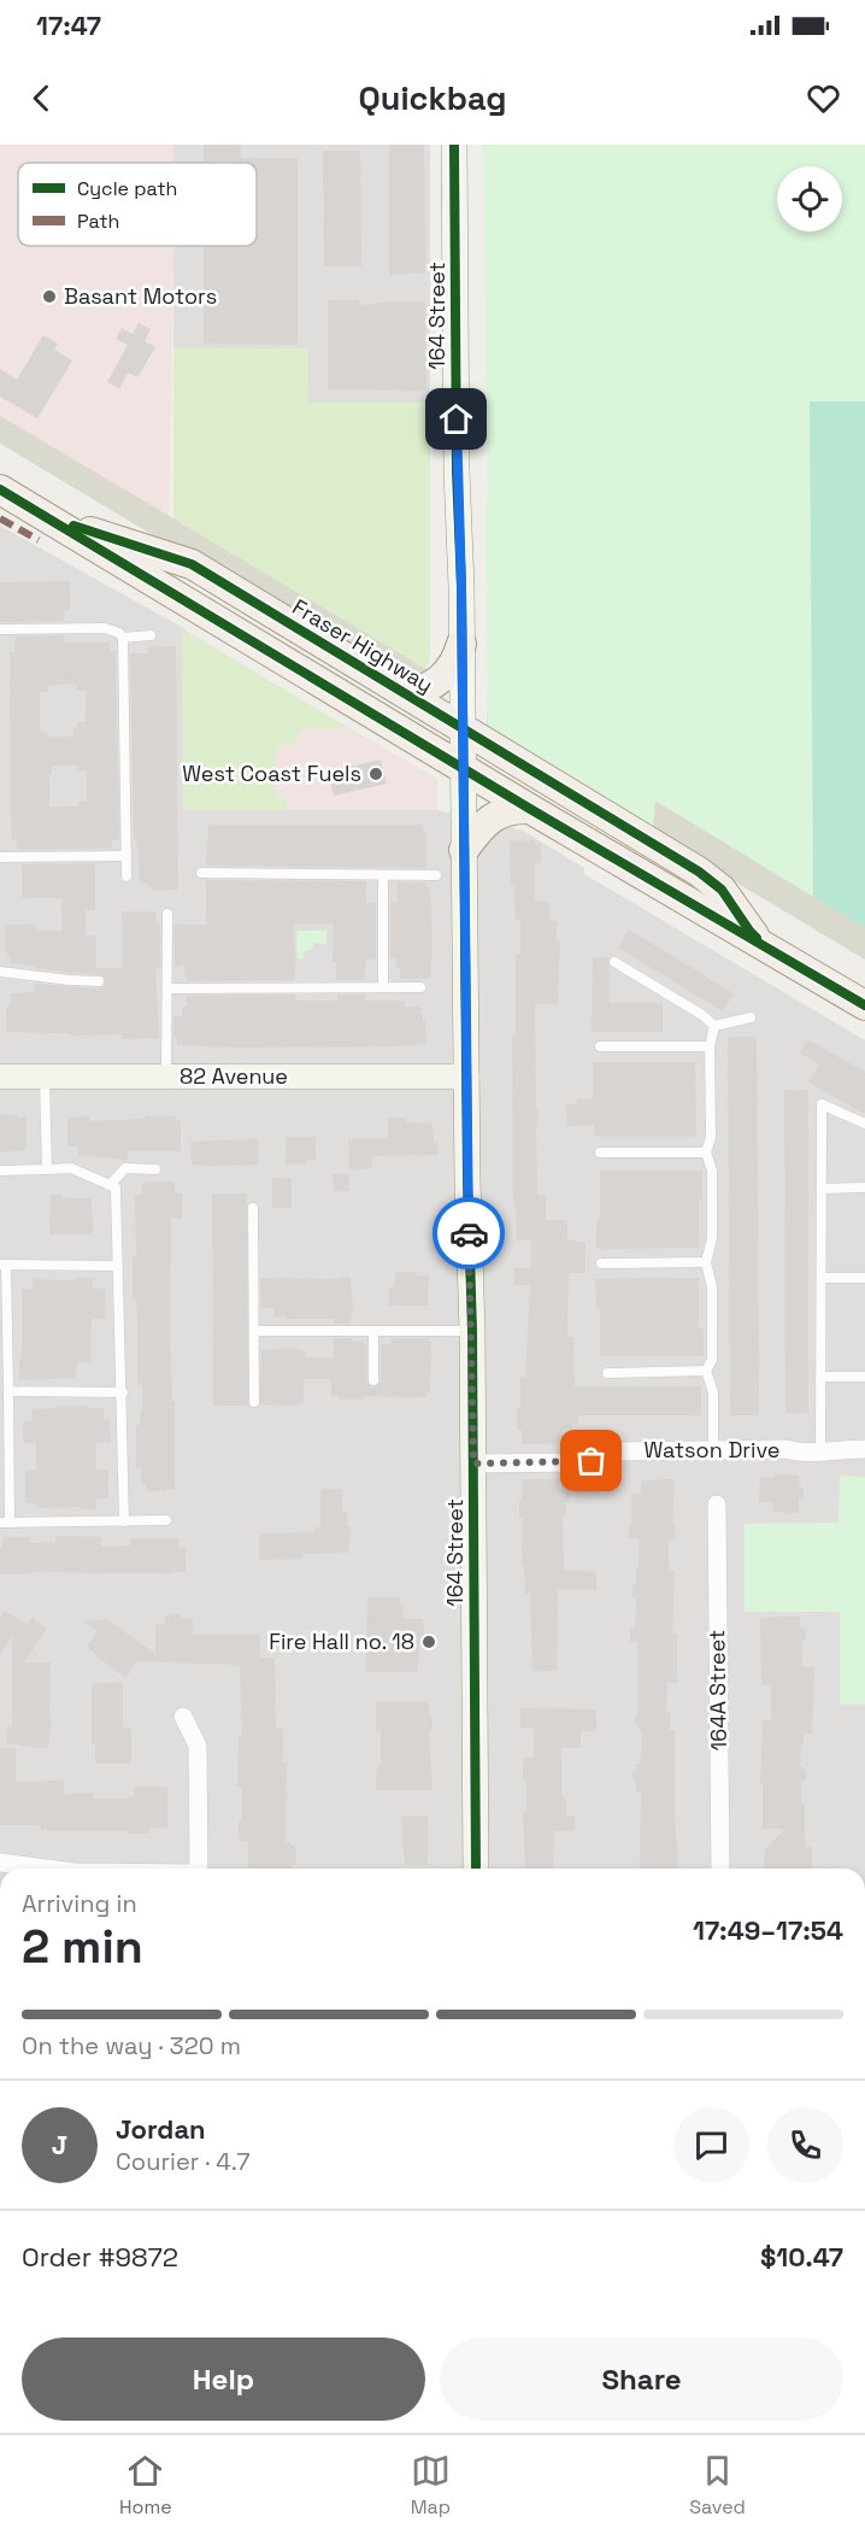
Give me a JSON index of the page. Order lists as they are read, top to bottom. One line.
{"streets":{"main road":["Fraser Highway"],"street":["164 Street","82 Avenue","Watson Drive","164A Street"]},"crossings":[["164 Street","Fraser Highway"],["164 Street","82 Avenue"],["164 Street","Watson Drive"]],"places":["Basant Motors","West Coast Fuels","Fire Hall no. 18"],"legend":["Cycle path","Path"],"page":{"status":"17:47","header":"Quickbag","heading":["2 min","Arriving in","17:49–17:54"],"panel":["Jordan","Courier · 4.7","Order #9872","$10.47"],"bar":"On the way · 320 m","round":"J","buttons":["Help","Share"],"tabs":["Home","Map","Saved"]}}
